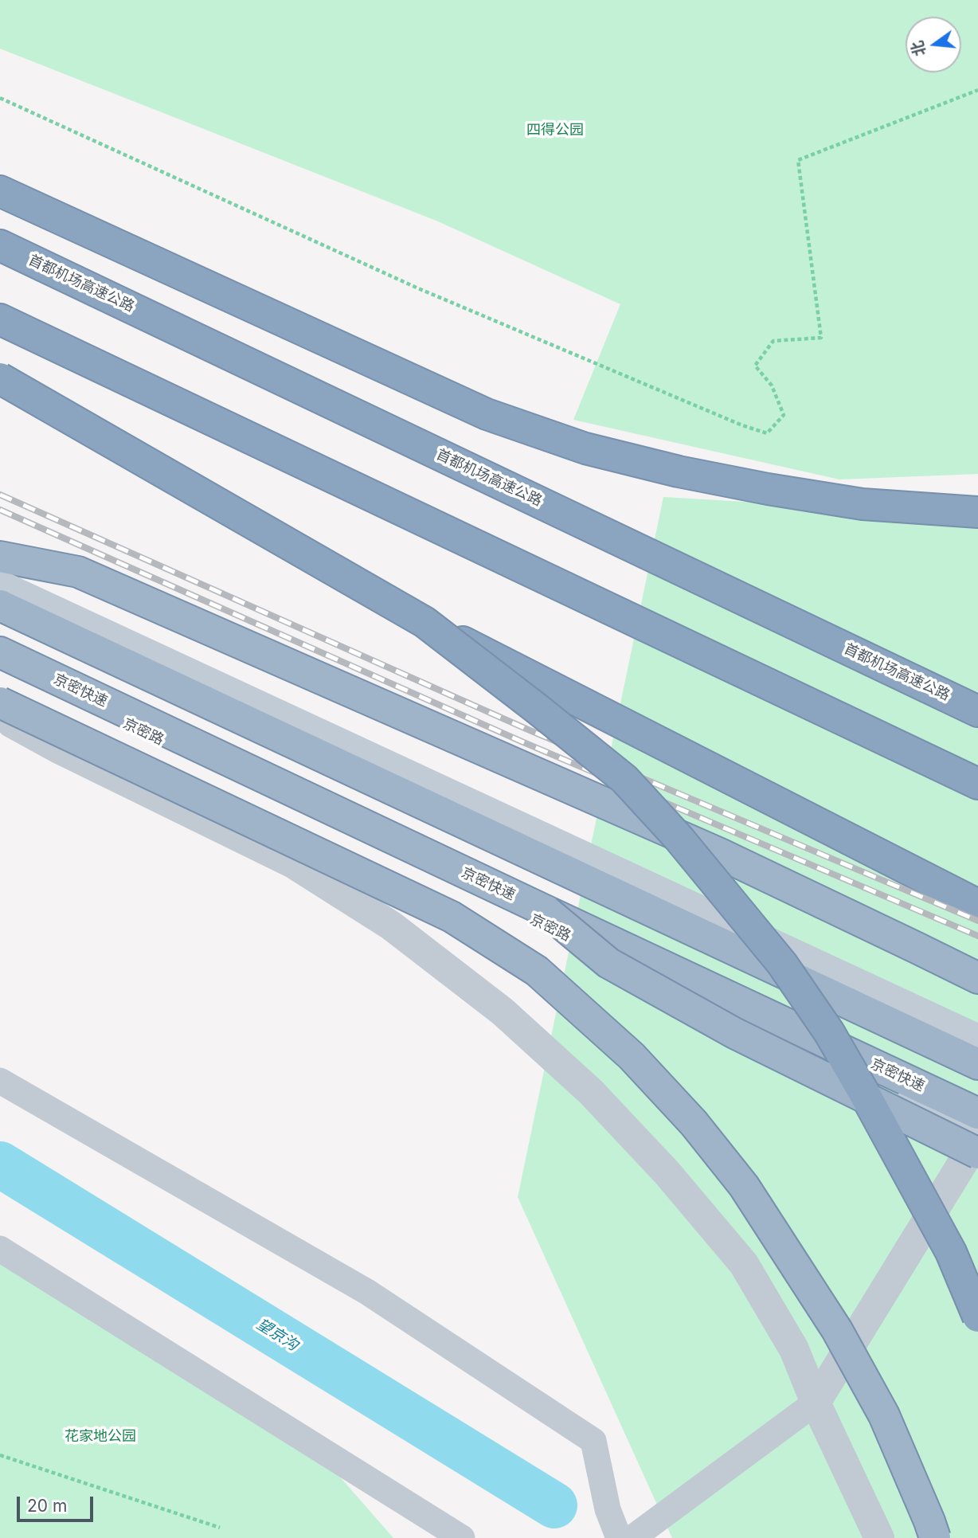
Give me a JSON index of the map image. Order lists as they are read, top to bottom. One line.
{"streets":{"highway":["首都机场高速公路","京密快速"],"main road":["京密路"]},"water":["望京沟"],"parks":["四得公园","花家地公园"],"scale_bar":"20 m","north":"left"}
